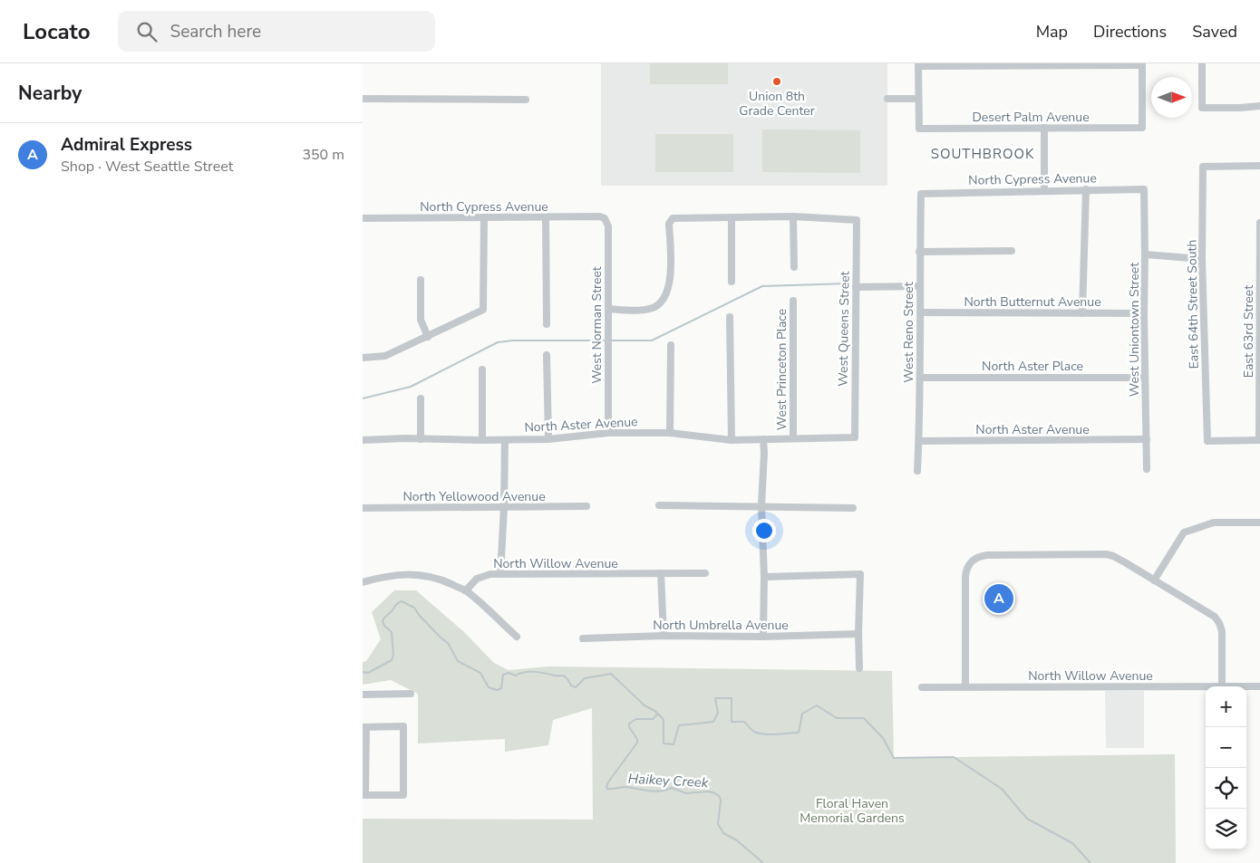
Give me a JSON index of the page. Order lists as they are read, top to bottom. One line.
{"streets":{"street":["Desert Palm Avenue","North Cypress Avenue","North Butternut Avenue","East 64th Street South","West Norman Street","West Queens Street","West Uniontown Street","East 63rd Street","West Reno Street","North Aster Place","West Princeton Place","North Aster Avenue","North Yellowood Avenue","North Willow Avenue","North Umbrella Avenue"]},"crossings":[["North Cypress Avenue","West Norman Street"],["North Cypress Avenue","West Uniontown Street"],["North Cypress Avenue","West Reno Street"],["North Butternut Avenue","West Uniontown Street"],["North Butternut Avenue","West Reno Street"],["East 64th Street South","East 63rd Street"],["West Norman Street","North Aster Avenue"],["West Queens Street","North Aster Avenue"],["West Uniontown Street","North Aster Place"],["West Uniontown Street","North Aster Avenue"],["West Reno Street","North Aster Place"],["West Reno Street","North Aster Avenue"],["West Princeton Place","North Aster Avenue"]],"districts":["SOUTHBROOK"],"water":["Haikey Creek"],"parks":["Floral Haven Memorial Gardens"],"places":["Union 8th Grade Center"],"north":"right","page":{"header":"Locato","search":"Search here","nav":["Map","Directions","Saved"],"heading":"Nearby","list":[{"mark":"A","name":"Admiral Express","note":"Shop · West Seattle Street","value":"350 m"}],"pins":"A","map_buttons":["+","−"]}}
